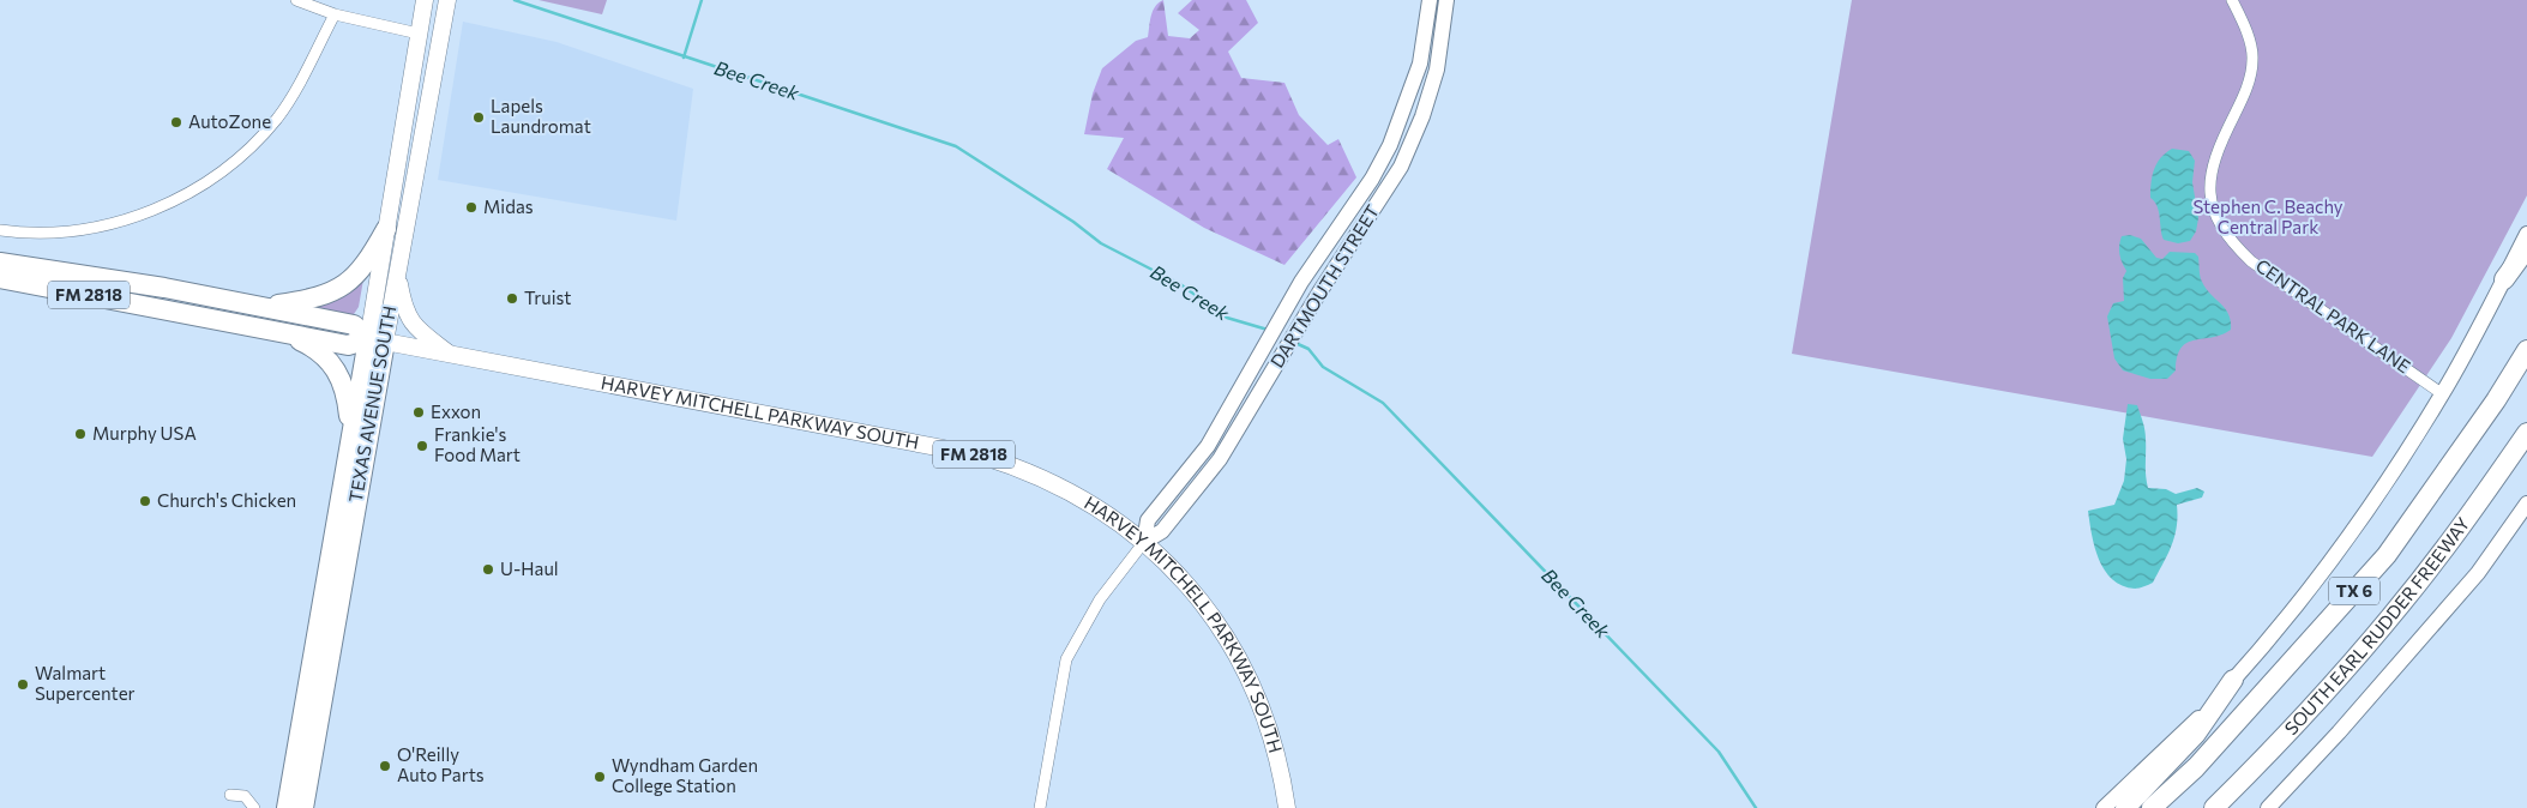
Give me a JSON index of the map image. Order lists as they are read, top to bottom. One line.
{"streets":{"highway":["FM 2818","TEXAS AVENUE SOUTH","HARVEY MITCHELL PARKWAY SOUTH","TX 6","SOUTH EARL RUDDER FREEWAY"],"street":["DARTMOUTH STREET","CENTRAL PARK LANE"]},"crossings":[["DARTMOUTH STREET","HARVEY MITCHELL PARKWAY SOUTH"],["TEXAS AVENUE SOUTH","HARVEY MITCHELL PARKWAY SOUTH"]],"water":["Bee Creek"],"parks":["Stephen C. Beachy Central Park"],"places":["Lapels Laundromat","AutoZone","Midas","Truist","Exxon","Murphy USA","Frankie's Food Mart","Church's Chicken","U-Haul","Walmart Supercenter","O'Reilly Auto Parts","Wyndham Garden College Station"]}
